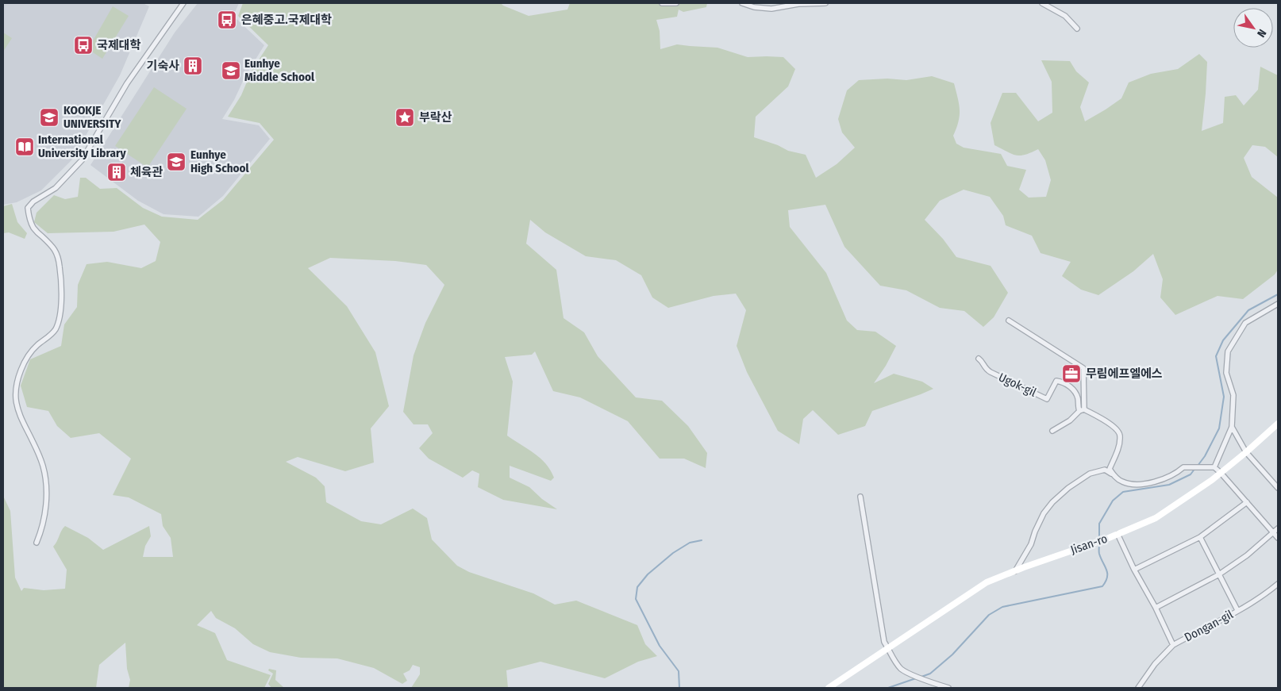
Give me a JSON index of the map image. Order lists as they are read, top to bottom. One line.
{"streets":{"main road":["Jisan-ro"],"street":["Ugok-gil","Dongan-gil"]},"crossings":[["Jisan-ro","Dongan-gil"]],"places":{"bus stop":["은혜중고.국제대학","국제대학"],"building":["기숙사","체육관"],"school or university":["Eunhye Middle School","KOOKJE UNIVERSITY","Eunhye High School"],"place":["부락산"],"library":["International University Library"],"office":["무림에프엘에스"]},"north":"bottom right"}
